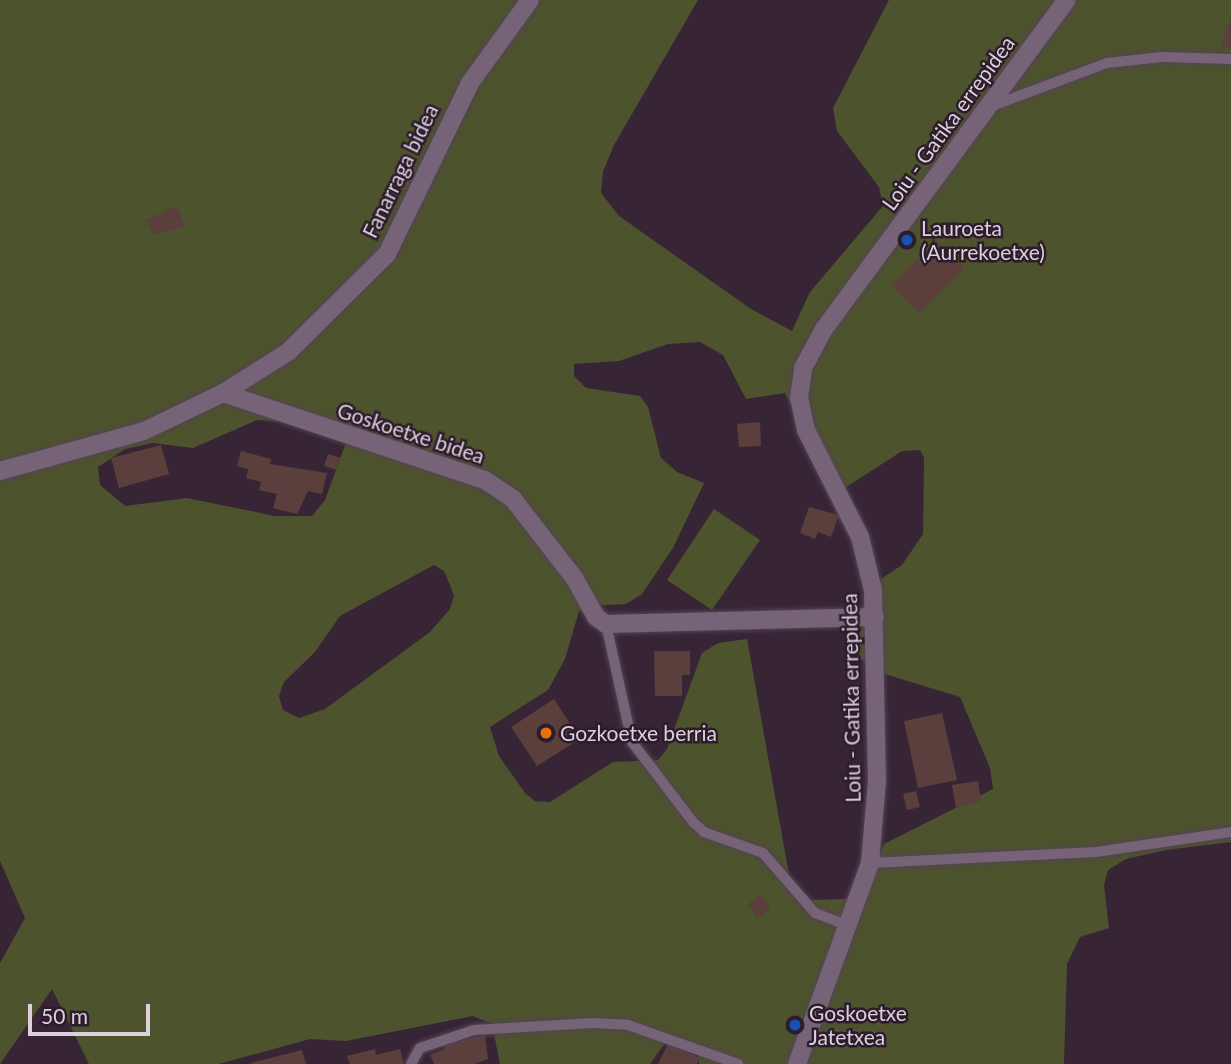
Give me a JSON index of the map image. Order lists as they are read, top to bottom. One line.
{"streets":{"street":["Loiu - Gatika errepidea","Fanarraga bidea","Goskoetxe bidea"]},"crossings":[["Fanarraga bidea","Goskoetxe bidea"]],"places":["Lauroeta (Aurrekoetxe)","Gozkoetxe berria","Goskoetxe Jatetxea"],"scale_bar":"50 m"}
